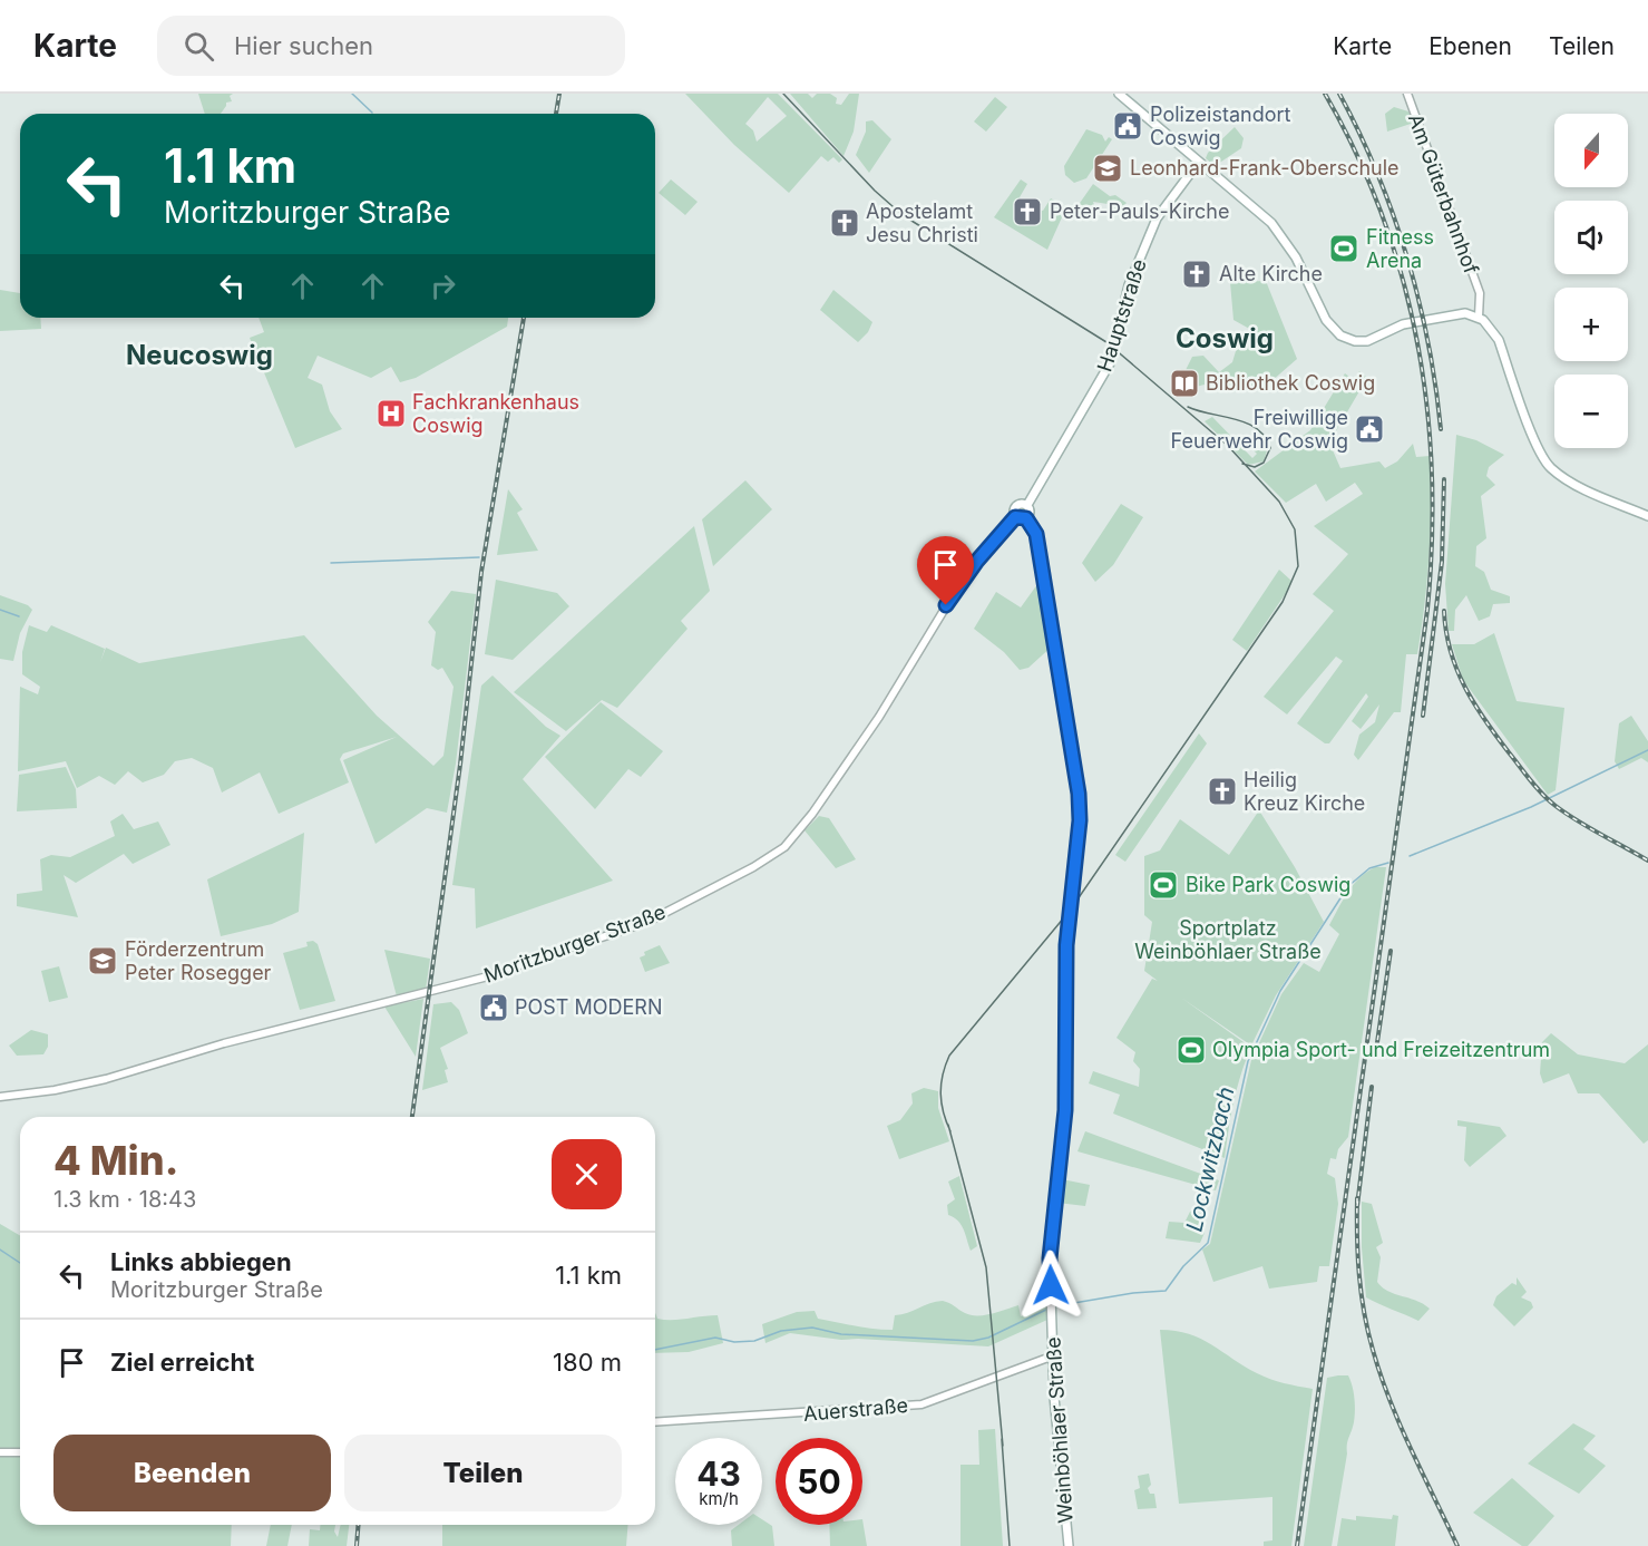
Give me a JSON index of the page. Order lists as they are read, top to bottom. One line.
{"streets":{"main road":["Hauptstraße","Weinböhlaer Straße"],"street":["Am Güterbahnhof","Moritzburger Straße","Auerstraße"]},"crossings":[["Auerstraße","Weinböhlaer Straße"]],"districts":["Coswig","Neucoswig"],"water":["Lockwitzbach"],"parks":["Sportplatz Weinböhlaer Straße"],"places":{"public building":["Polizeistandort Coswig","Freiwillige Feuerwehr Coswig","POST MODERN"],"school or university":["Leonhard-Frank-Oberschule","Förderzentrum Peter Rosegger"],"church":["Peter-Pauls-Kirche","Apostelamt Jesu Christi","Alte Kirche","Heilig Kreuz Kirche"],"sports":["Fitness Arena","Bike Park Coswig","Olympia Sport- und Freizeitzentrum"],"library":["Bibliothek Coswig"],"hospital":["Fachkrankenhaus Coswig"]},"north":"bottom","page":{"header":"Karte","search":"Hier suchen","nav":["Karte","Ebenen","Teilen"],"map_buttons":["+","−"],"turn":["1.1 km","Moritzburger Straße"],"heading":["4 Min.","1.3 km · 18:43"],"list":[{"name":"Links abbiegen","note":"Moritzburger Straße","value":"1.1 km"},{"name":"Ziel erreicht","value":"180 m"}],"buttons":["Beenden","Teilen"],"speed":"43 km/h","limit":"50"}}
